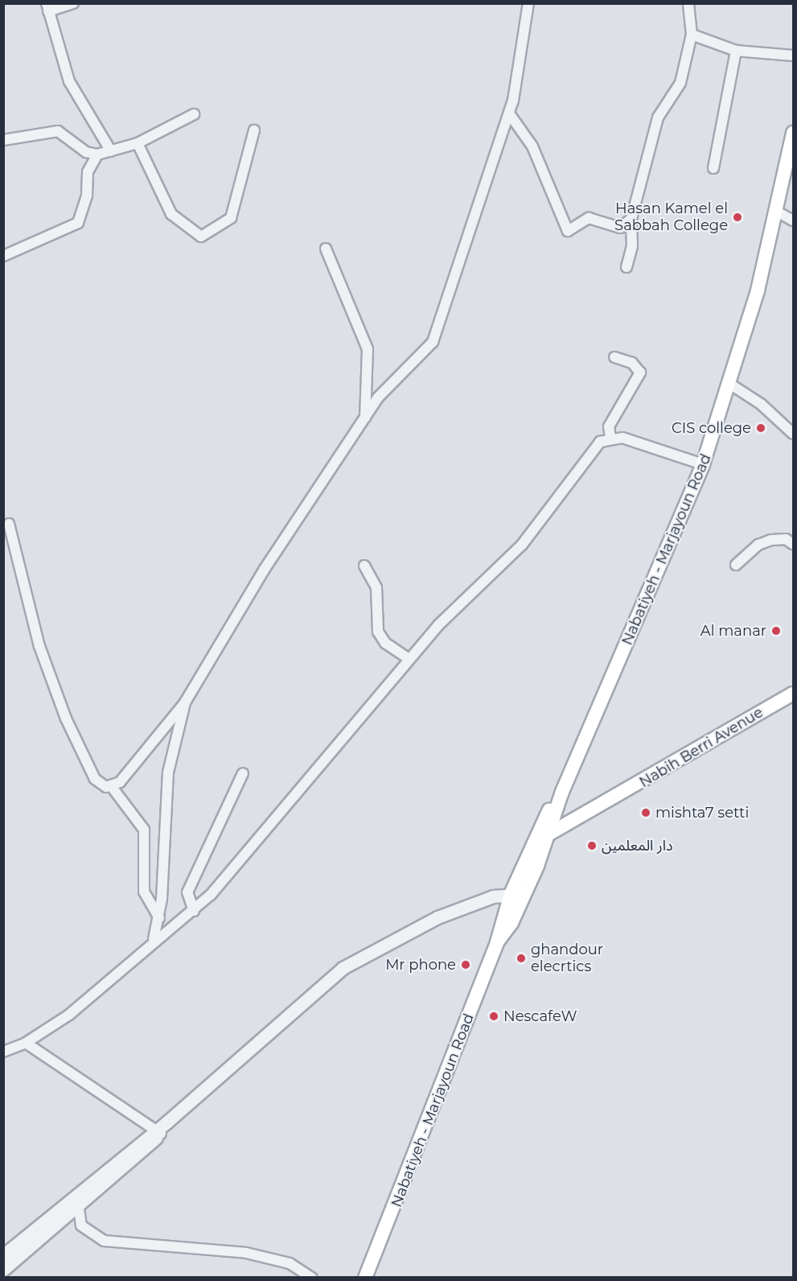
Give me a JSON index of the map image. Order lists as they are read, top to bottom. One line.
{"streets":{"main road":["Nabatiyeh - Marjayoun Road","Nabih Berri Avenue"]},"crossings":[["Nabatiyeh - Marjayoun Road","Nabih Berri Avenue"]],"places":["Hasan Kamel el Sabbah College","CIS college","Al manar","mishta7 setti","دار المعلمين","ghandour elecrtics","Mr phone","NescafeW"]}
